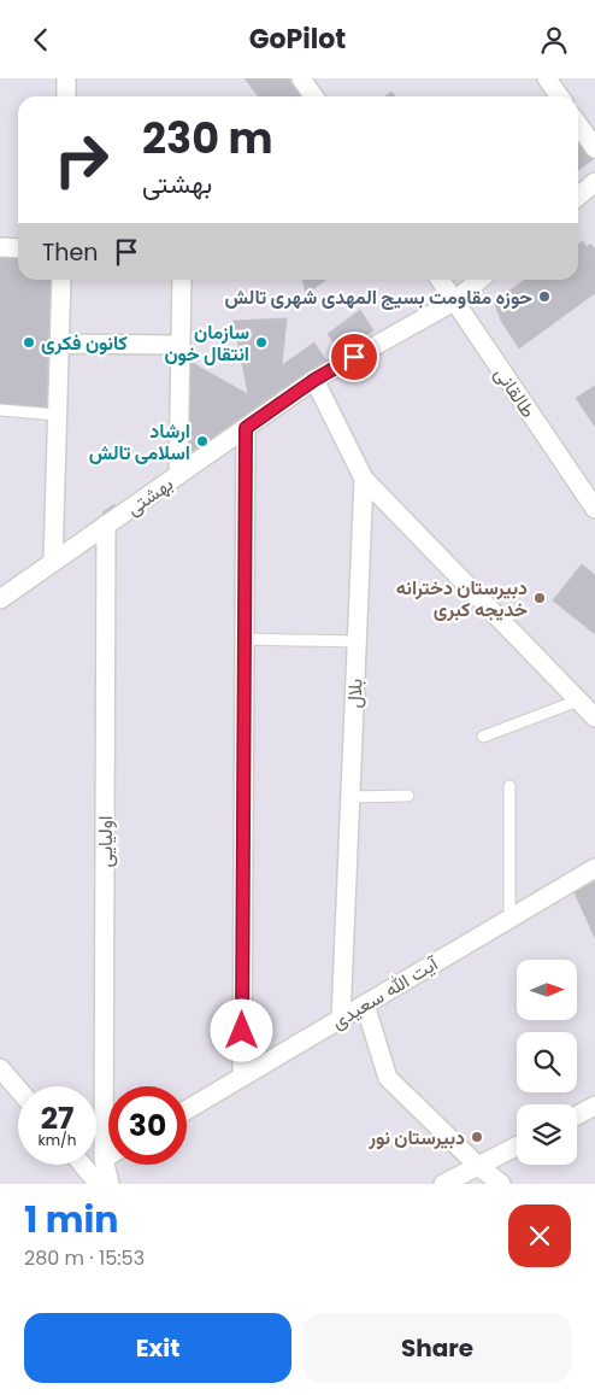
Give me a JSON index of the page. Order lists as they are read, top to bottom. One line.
{"streets":{"street":["طالقانی","بهشتی","بلال","اولیایی","آیت الله سعیدی"]},"crossings":[["طالقانی","بهشتی"],["بهشتی","بلال"],["بهشتی","اولیایی"],["بلال","آیت الله سعیدی"]],"places":["حوزه مقاومت بسیج المهدی شهری تالش","کانون فکری","سازمان انتقال خون","ارشاد اسلامی تالش","دبیرستان دخترانه خدیجه کبری","دبیرستان نور"],"north":"right","page":{"header":"GoPilot","turn":["230 m","بهشتی"],"then":"Then","speed":"27 km/h","limit":"30","heading":["1 min","280 m · 15:53"],"buttons":["Exit","Share"]}}
